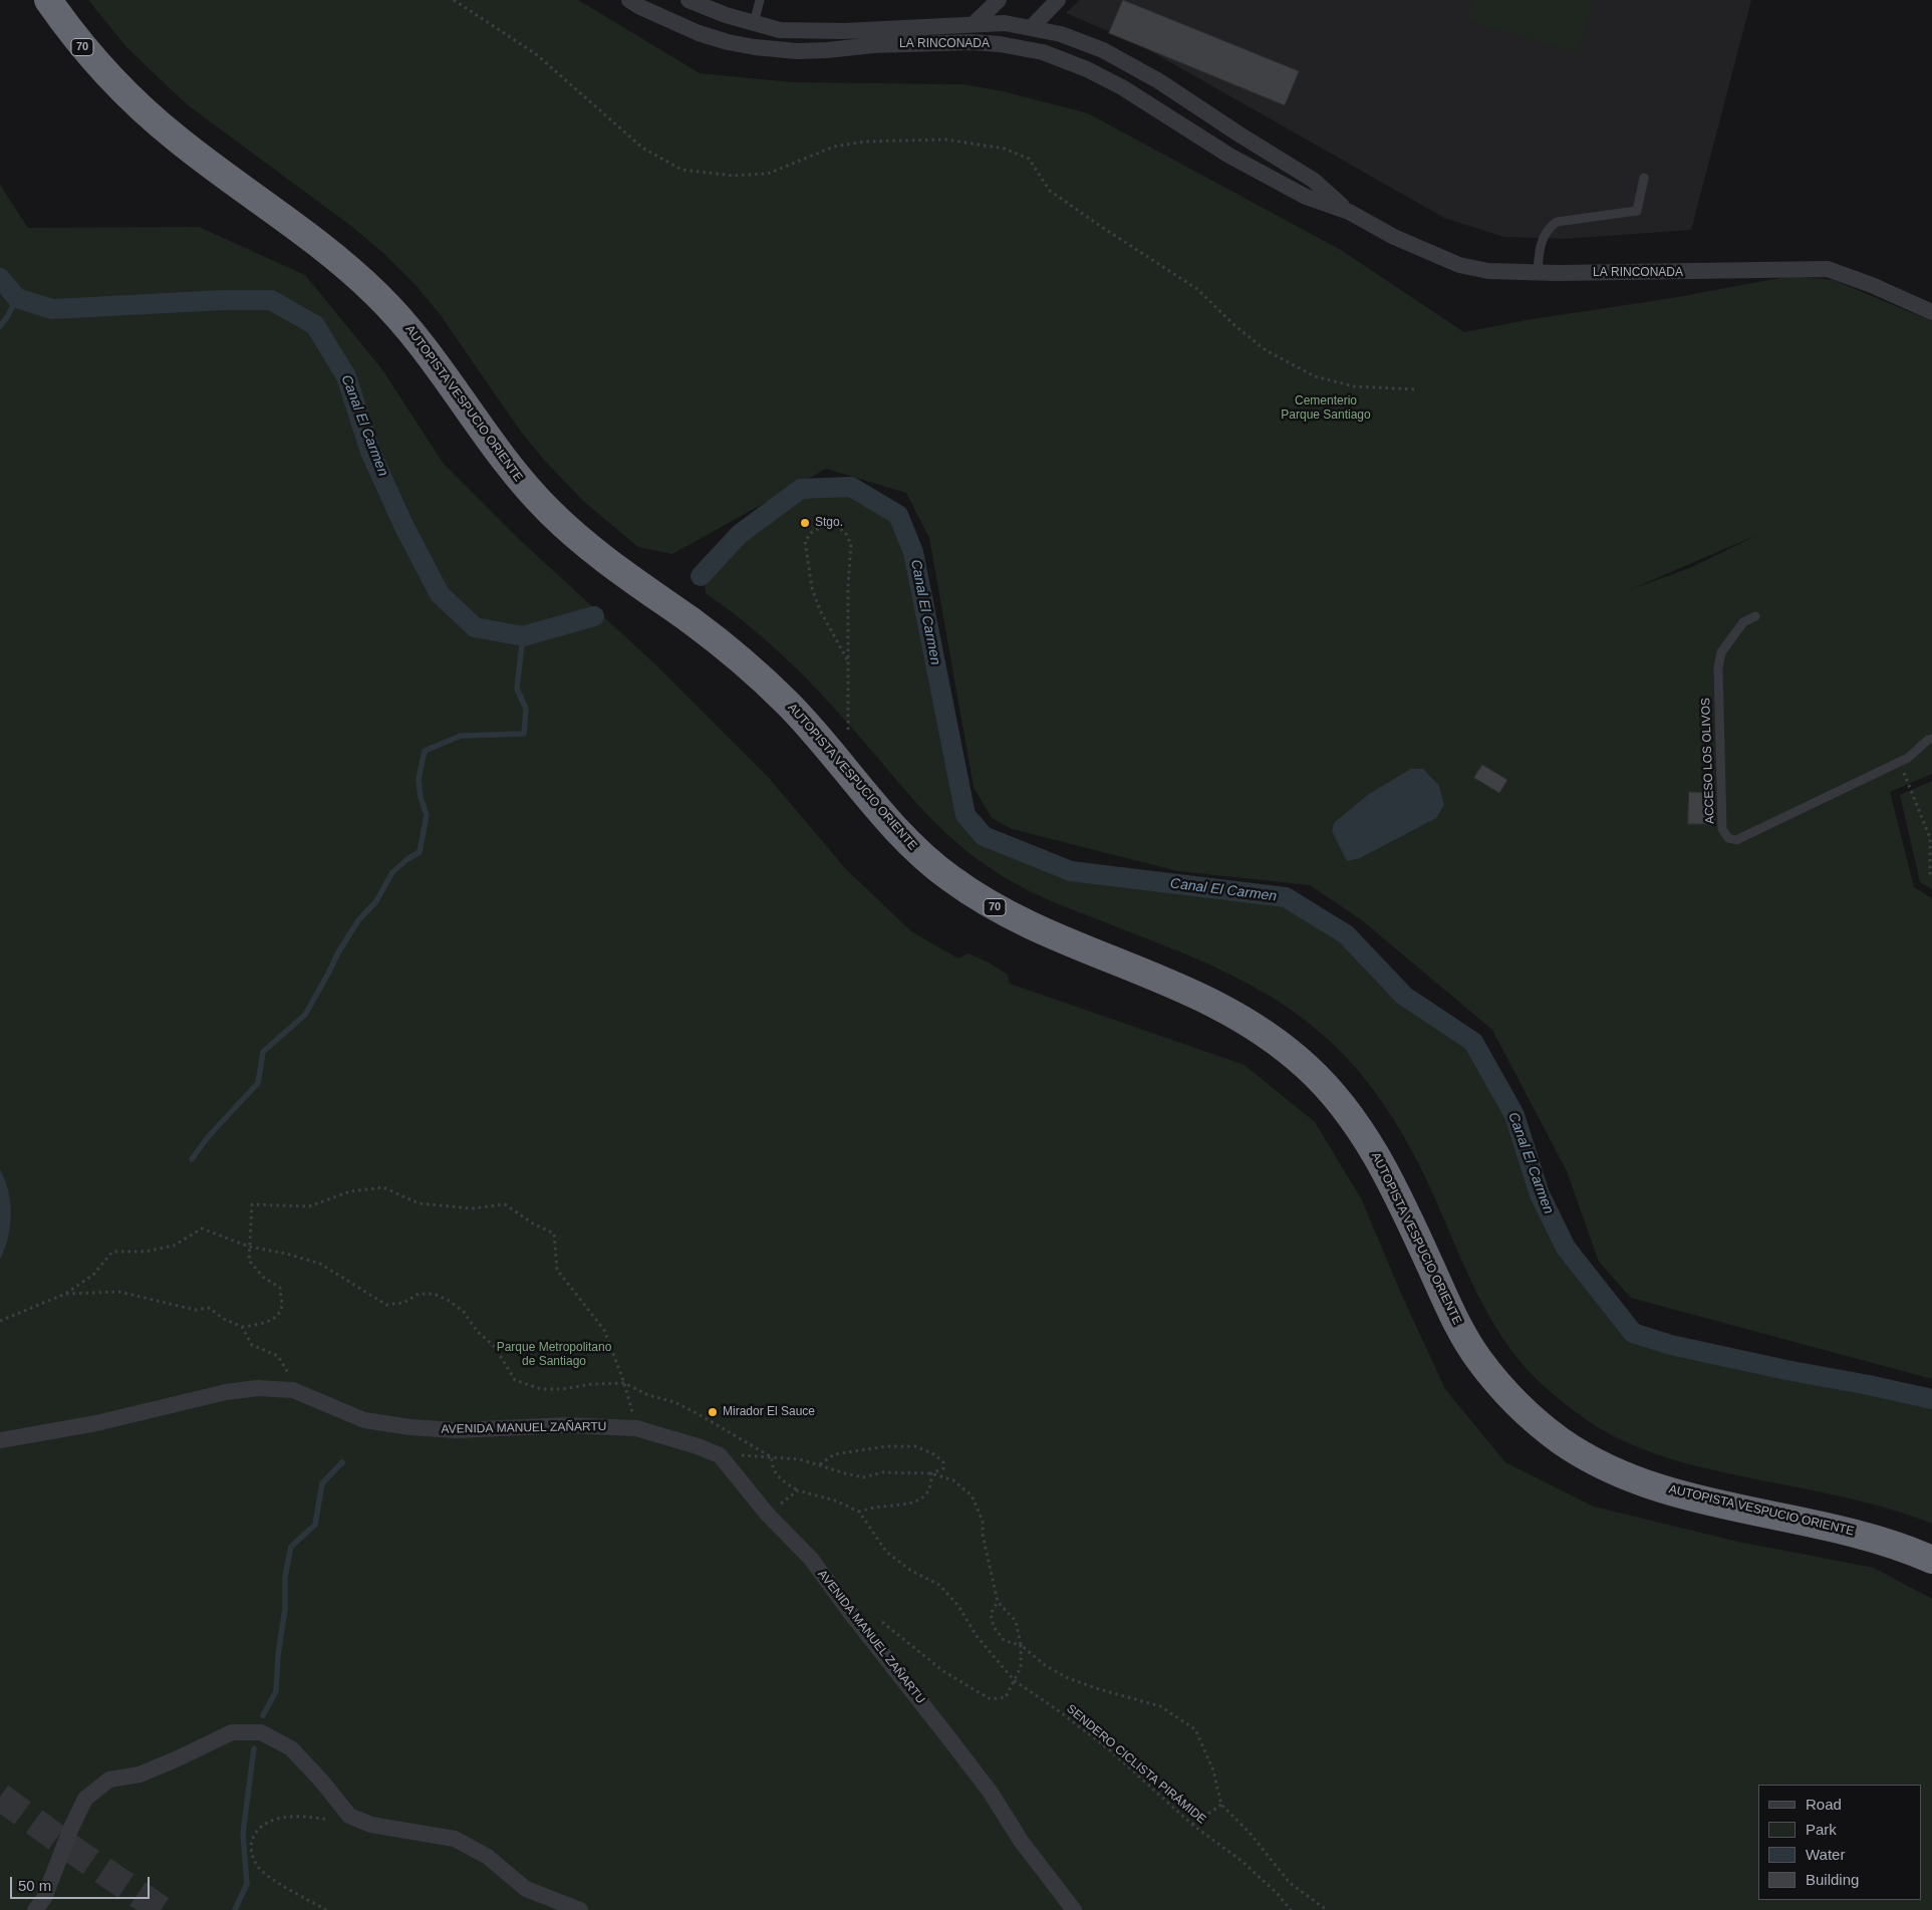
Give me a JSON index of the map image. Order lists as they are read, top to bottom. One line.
{"streets":{"highway":["70","AUTOPISTA VESPUCIO ORIENTE"],"street":["LA RINCONADA","AVENIDA MANUEL ZAÑARTU"],"lane":["ACCESO LOS OLIVOS"],"path":["SENDERO CICLISTA PIRÁMIDE"]},"water":["Canal El Carmen"],"parks":["Cementerio Parque Santiago","Parque Metropolitano de Santiago"],"places":["Stgo.","Mirador El Sauce"],"legend":["Road","Park","Water","Building"],"scale_bar":"50 m"}
